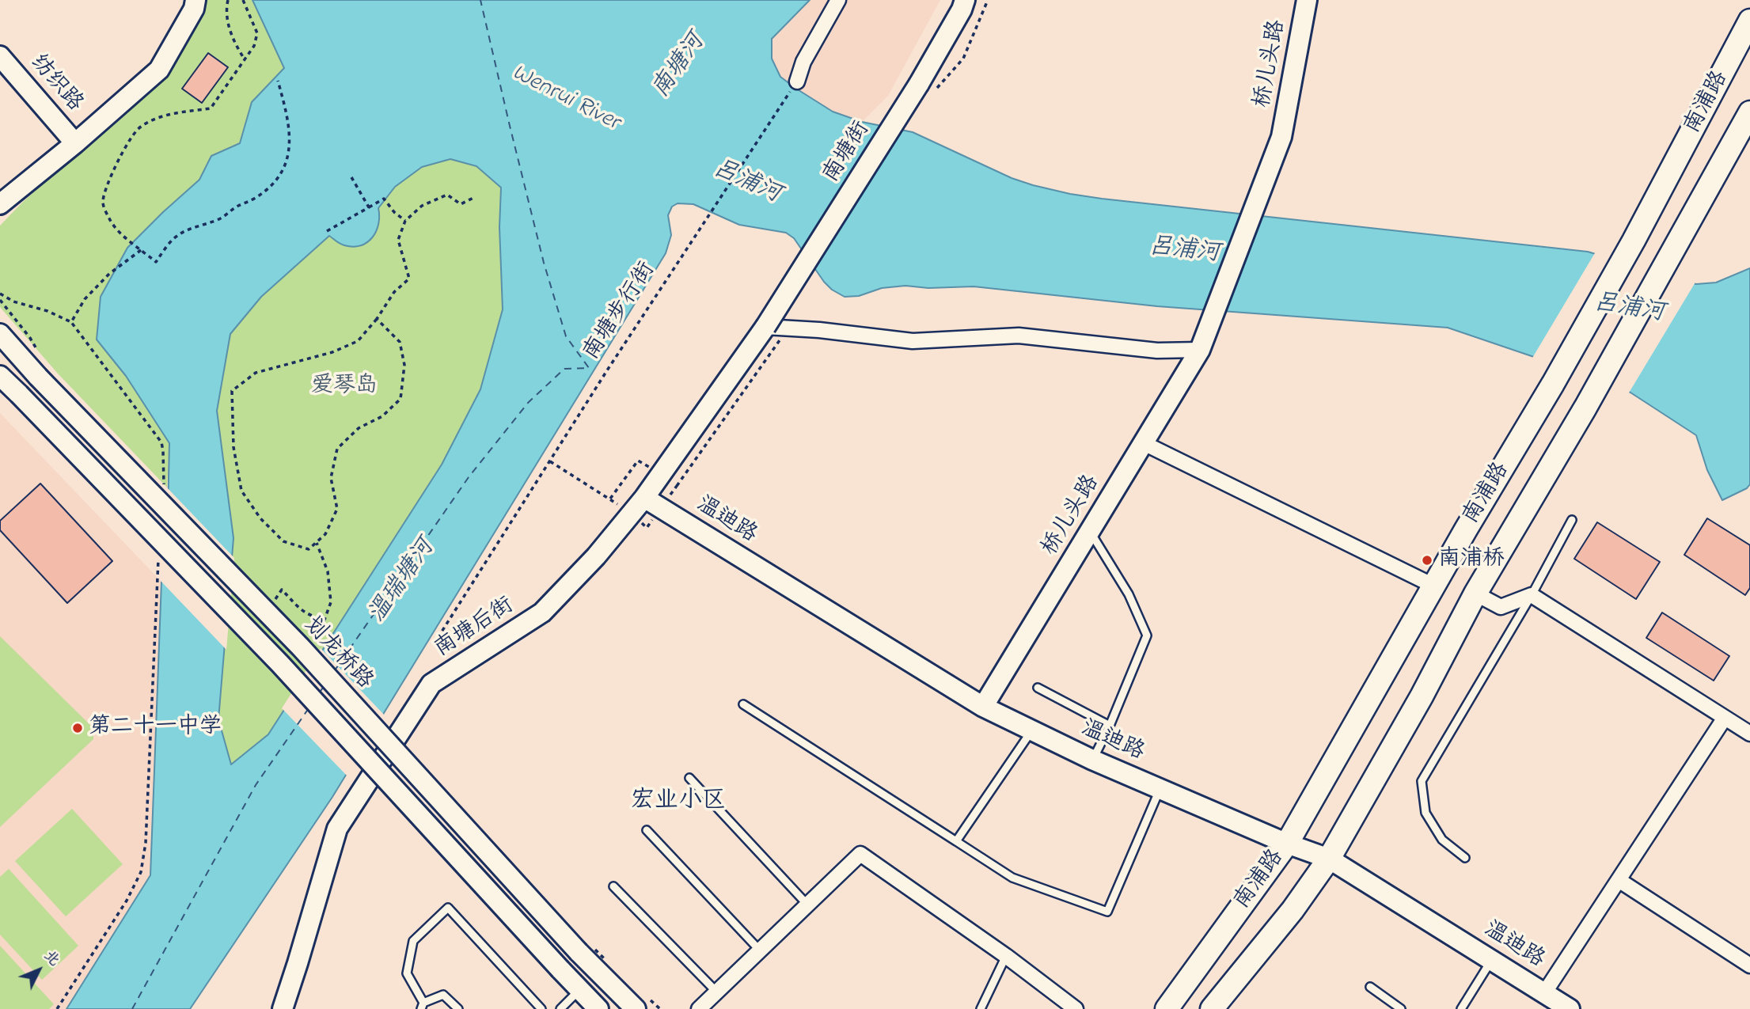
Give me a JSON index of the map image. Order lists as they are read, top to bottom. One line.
{"streets":{"main road":["南浦路"],"street":["桥儿头路","纺织路","南塘街","温迪路","南塘后街","划龙桥路"],"path":["南塘步行街"]},"crossings":[["桥儿头路","温迪路"],["南浦路","温迪路"],["南塘街","南塘后街"],["温迪路","南塘后街"]],"districts":["宏业小区"],"water":["南塘河","Wenrui River","吕浦河","温瑞塘河"],"parks":["爱琴岛"],"places":["南浦桥","第二十一中学"],"north":"top right"}
